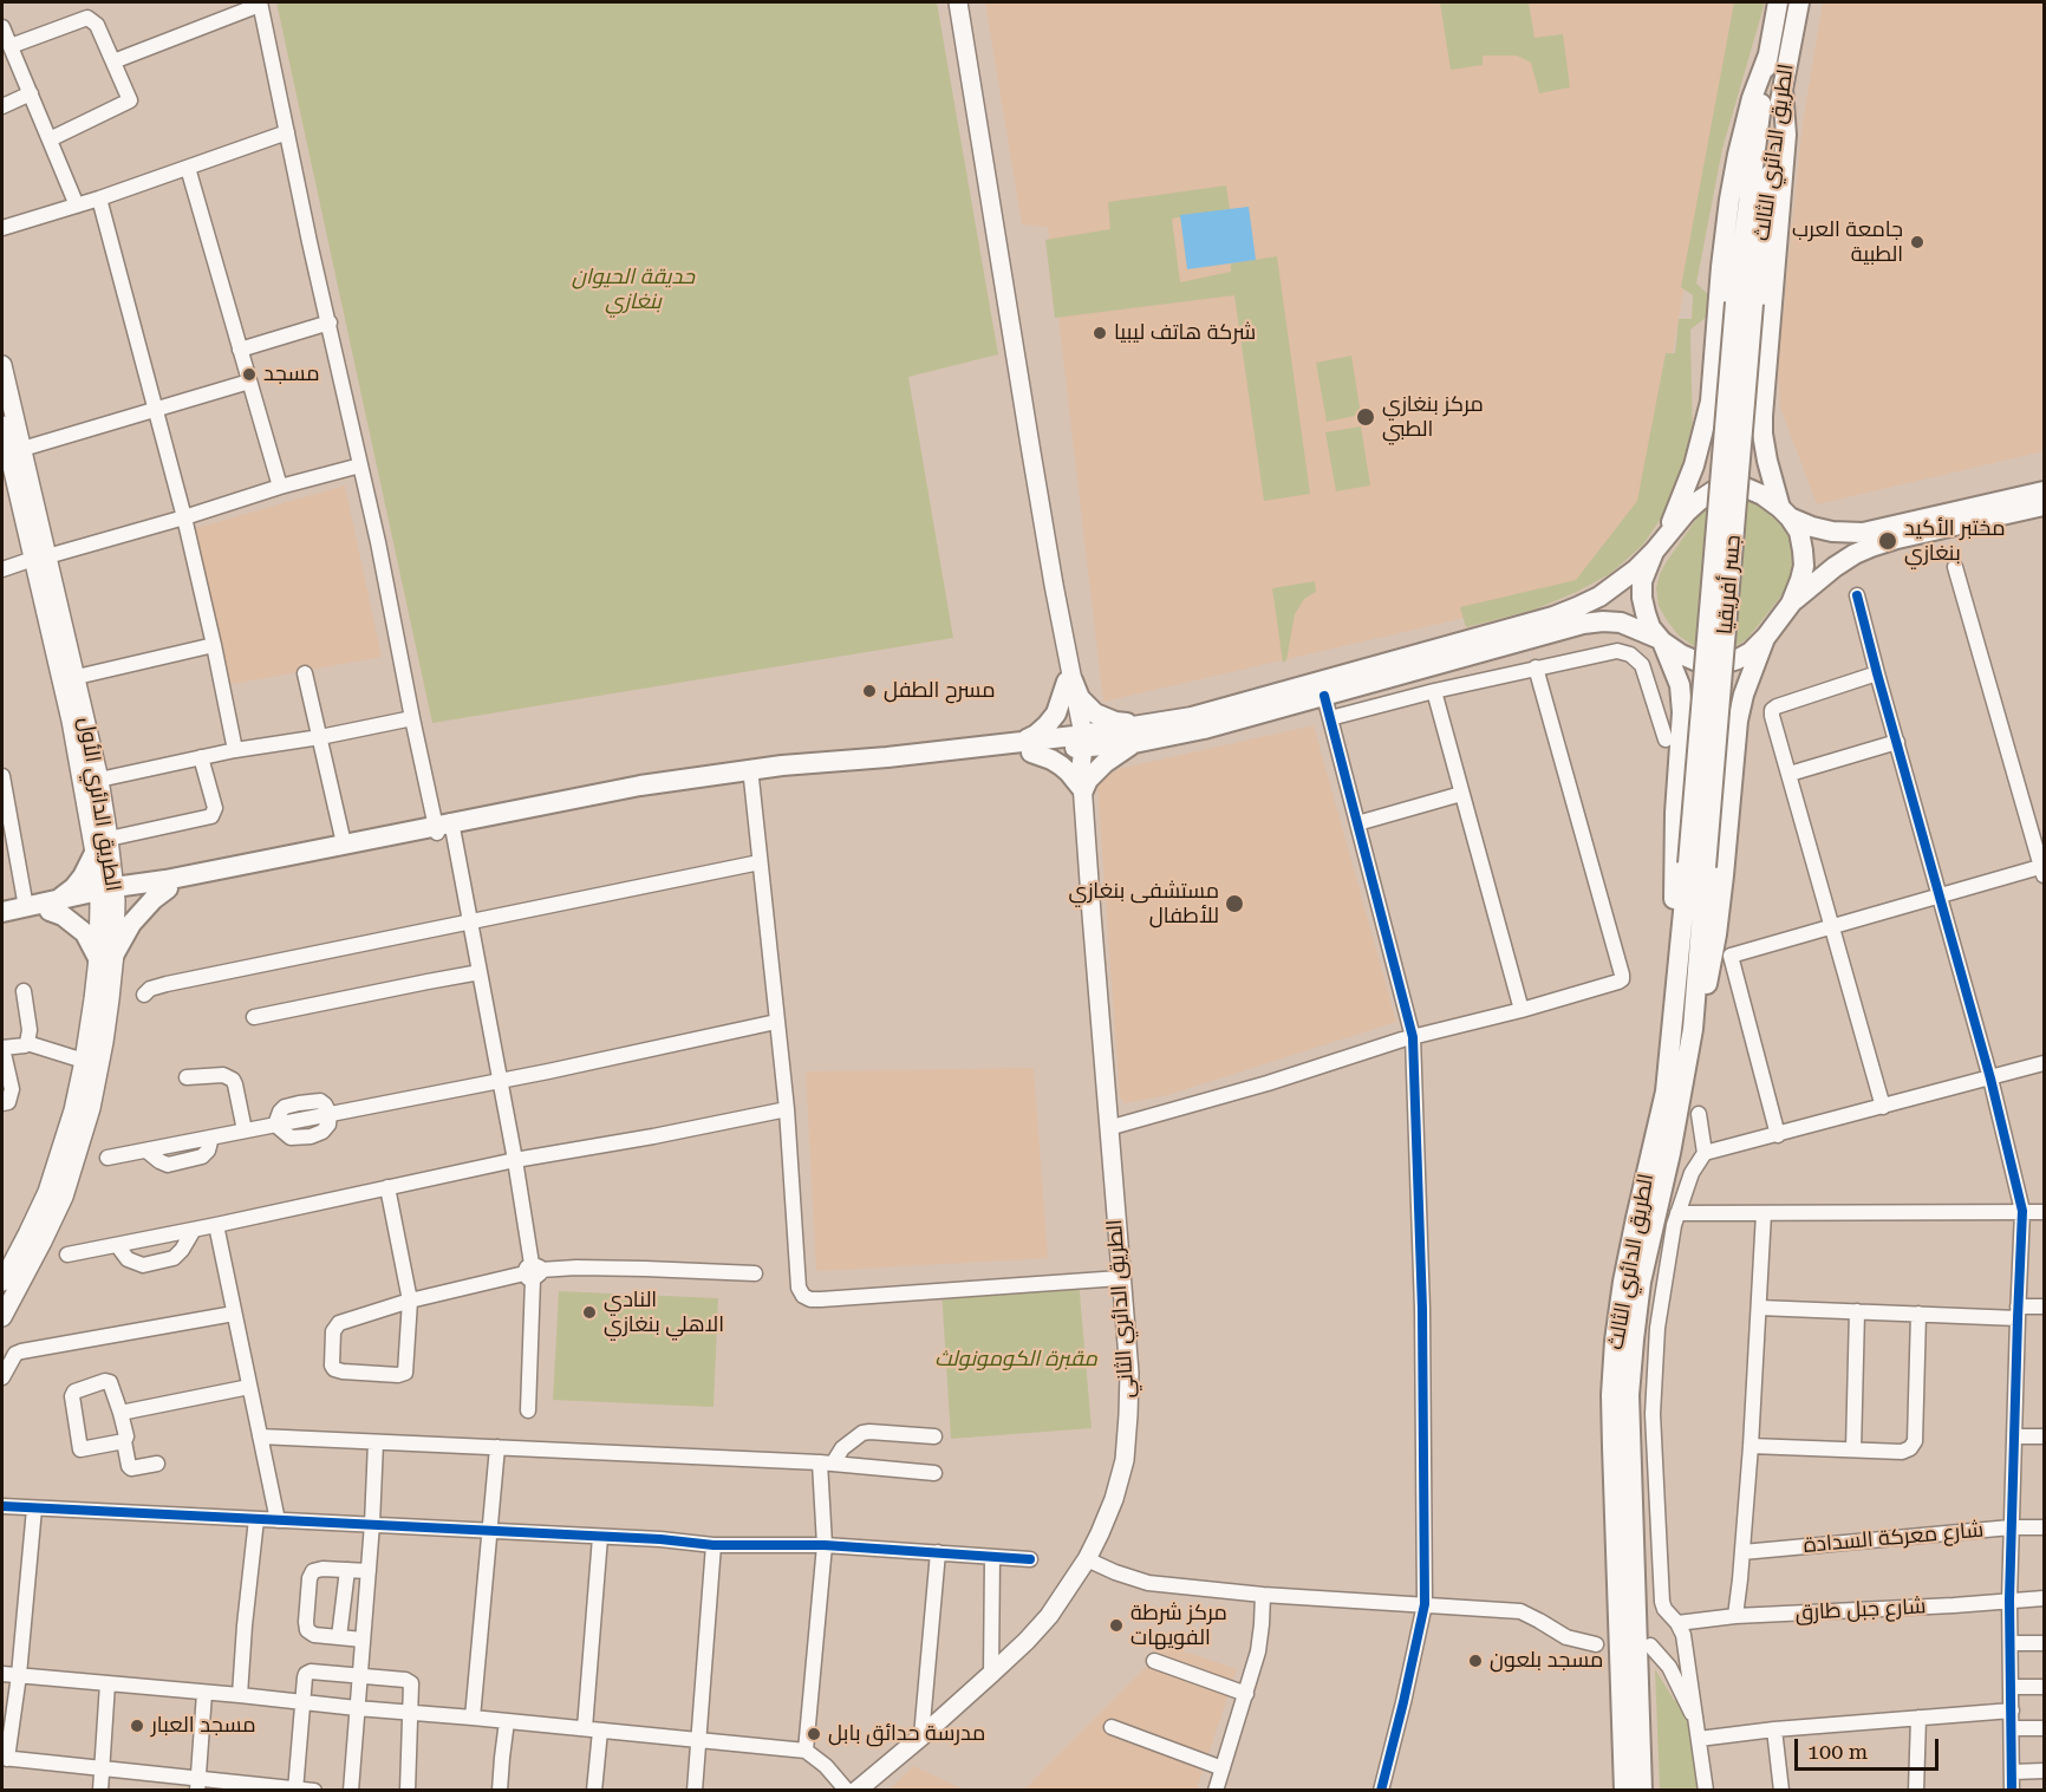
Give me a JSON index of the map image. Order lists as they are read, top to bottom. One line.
{"streets":{"highway":["الطريق الدائري الثالث","جسر أفريقيا"],"main road":["الطريق الدائري الأول","الطريق الدائري الثاني"],"street":["شارع معركة السدادة","شارع جبل طارق"]},"crossings":[["الطريق الدائري الثالث","جسر أفريقيا"]],"parks":["حديقة الحيوان بنغازي","مقبرة الكومونولث"],"places":["جامعة العرب الطبية","شركة هاتف ليبيا","مسجد","مركز بنغازي الطبي","مختبر الأكيد بنغازي","مسرح الطفل","مستشفى بنغازي للأطفال","النادي الاهلي بنغازي","مركز شرطة الفويهات","مسجد بلعون","مسجد العبار","مدرسة حدائق بابل"],"scale_bar":"100 m"}
